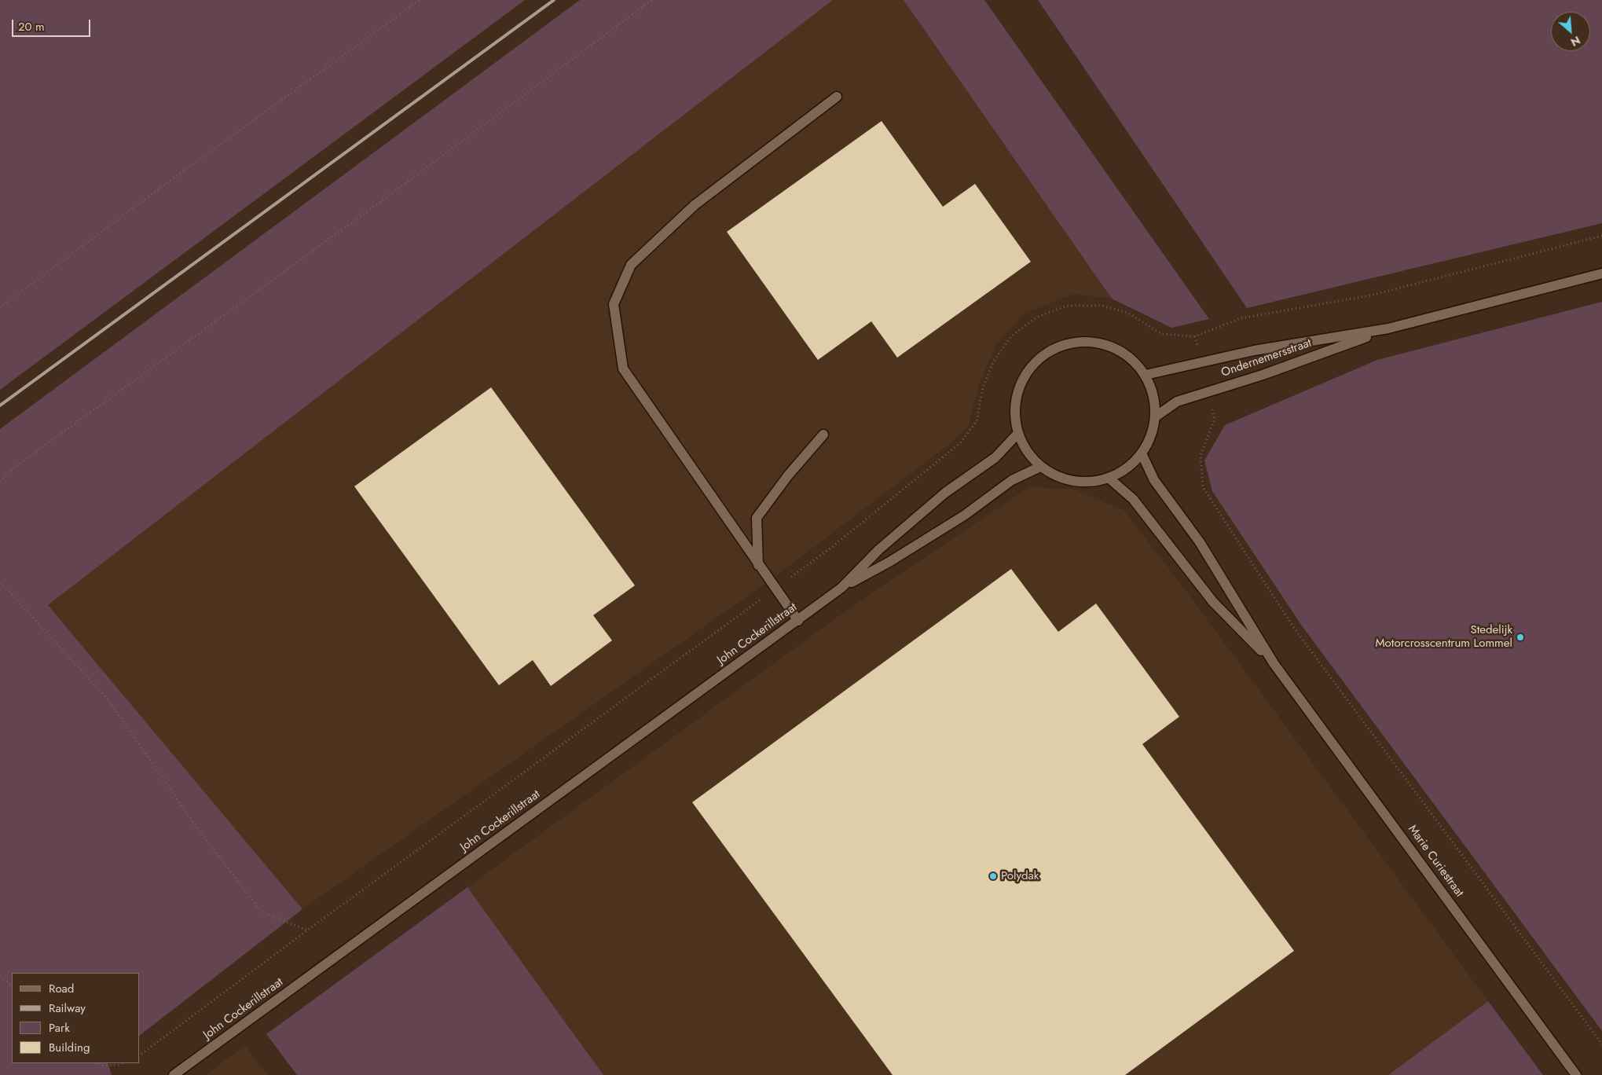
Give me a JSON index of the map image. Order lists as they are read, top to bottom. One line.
{"streets":{"street":["Ondernemersstraat","John Cockerillstraat","Marie Curiestraat"]},"places":["Stedelijk Motorcrosscentrum Lommel","Polydak"],"legend":["Road","Railway","Park","Building"],"scale_bar":"20 m","north":"bottom right"}
